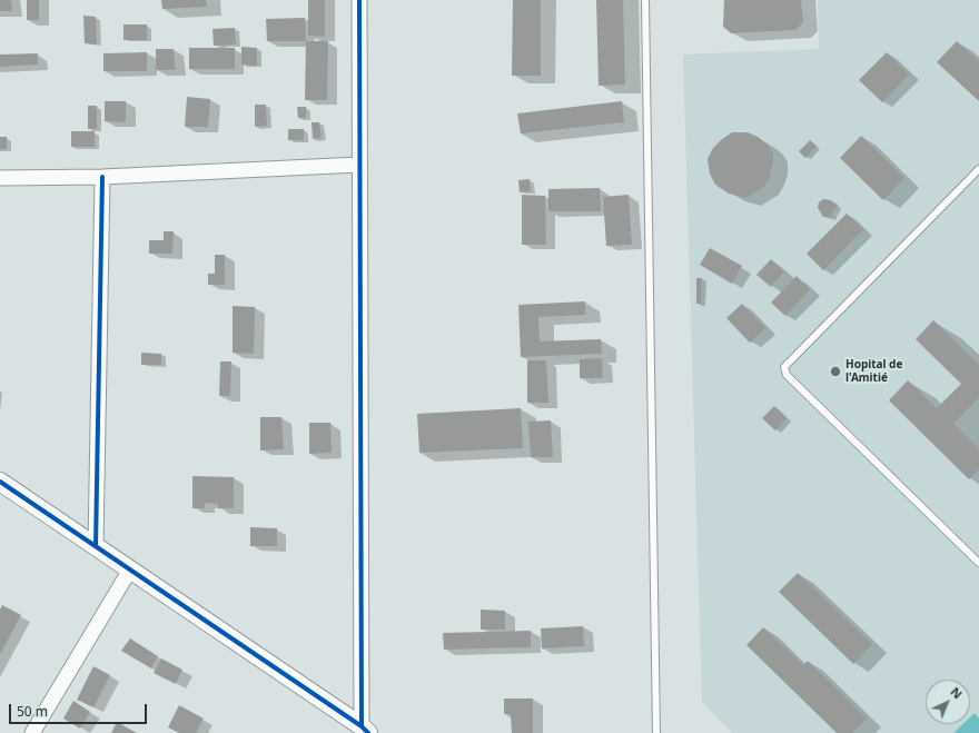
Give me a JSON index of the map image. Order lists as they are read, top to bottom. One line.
{"places":["Hopital de l'Amitié"],"scale_bar":"50 m","north":"top right"}
